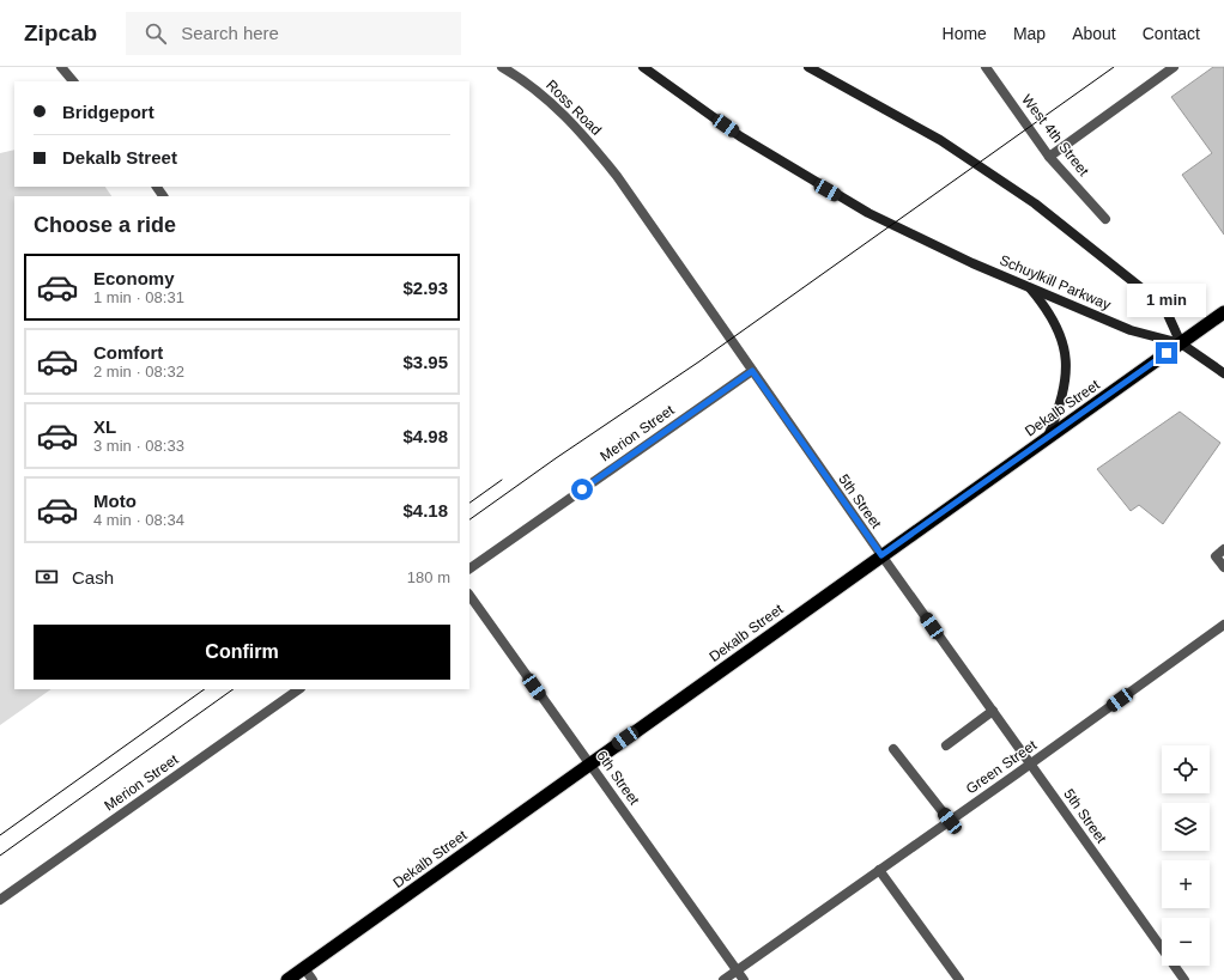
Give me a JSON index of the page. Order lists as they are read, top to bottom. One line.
{"streets":{"highway":["Dekalb Street"],"main road":["Schuylkill Parkway"],"street":["Ross Road","West 4th Street","Merion Street","5th Street","Green Street","6th Street"]},"crossings":[["Ross Road","5th Street"],["Schuylkill Parkway","Dekalb Street"],["Dekalb Street","5th Street"],["Dekalb Street","6th Street"],["Merion Street","5th Street"],["5th Street","Green Street"],["Green Street","6th Street"]],"page":{"header":"Zipcab","search":"Search here","nav":["Home","Map","About","Contact"],"banner":["Bridgeport","Dekalb Street"],"heading":"Choose a ride","list":[{"name":"Economy","note":"1 min · 08:31","value":"$2.93"},{"name":"Comfort","note":"2 min · 08:32","value":"$3.95"},{"name":"XL","note":"3 min · 08:33","value":"$4.98"},{"name":"Moto","note":"4 min · 08:34","value":"$4.18"}],"bubble":"1 min","pay":["Cash","180 m"],"buttons":"Confirm","map_buttons":["+","−"]}}
